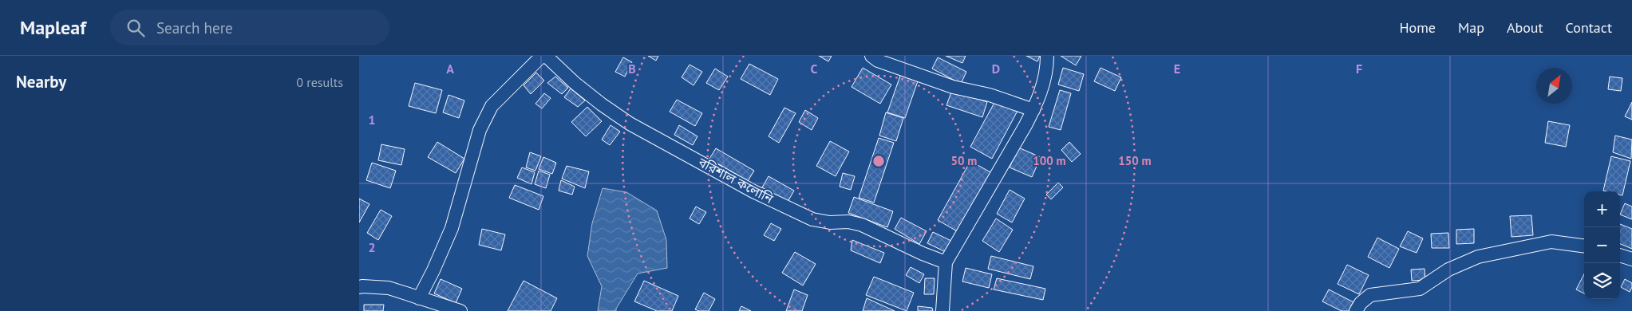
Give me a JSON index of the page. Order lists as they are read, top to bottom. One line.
{"streets":{"street":["বরিশাল কলোনি"]},"north":"top right","page":{"header":"Mapleaf","search":"Search here","nav":["Home","Map","About","Contact"],"heading":["Nearby","0 results"],"map_buttons":["+","−"]},"grid":{"columns":["A","B","C","D","E","F"],"rows":["1","2"]},"rings":["50 m","100 m","150 m"]}
